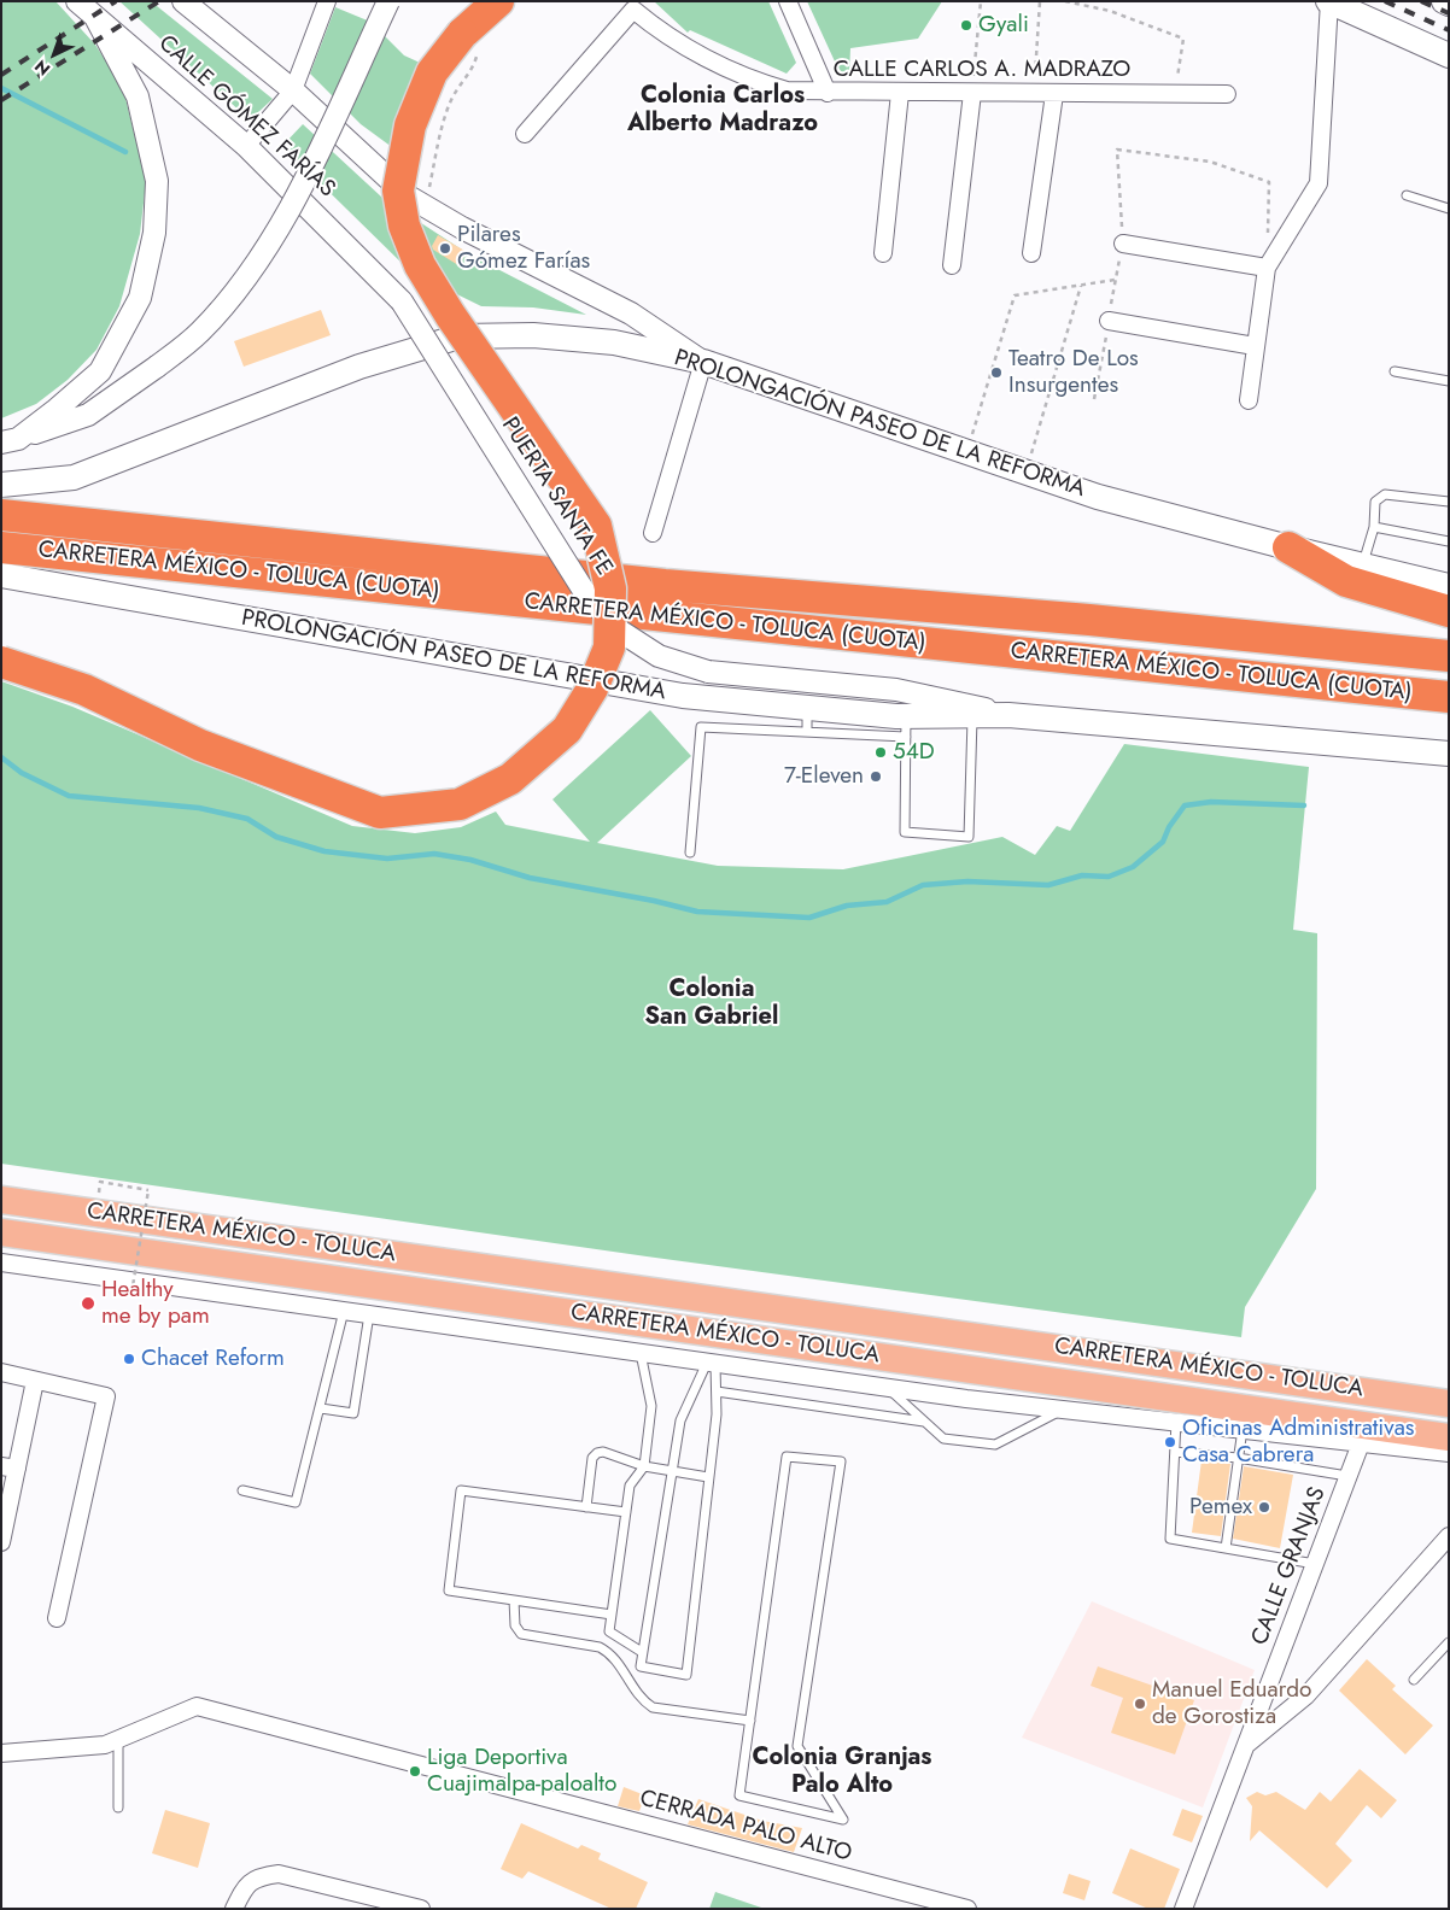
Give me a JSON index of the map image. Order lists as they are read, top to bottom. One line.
{"streets":{"highway":["CARRETERA MÉXICO - TOLUCA (CUOTA)"],"main road":["PROLONGACIÓN PASEO DE LA REFORMA","CARRETERA MÉXICO - TOLUCA"],"street":["CALLE CARLOS A. MADRAZO","CALLE GÓMEZ FARÍAS","PUERTA SANTA FE","CALLE GRANJAS","CERRADA PALO ALTO"]},"crossings":[["CALLE GÓMEZ FARÍAS","PUERTA SANTA FE"],["PROLONGACIÓN PASEO DE LA REFORMA","PUERTA SANTA FE"]],"districts":["Colonia Carlos Alberto Madrazo","Colonia San Gabriel","Colonia Granjas Palo Alto"],"places":["Gyali","Pilares Gómez Farías","Teatro De Los Insurgentes","54D","7-Eleven","Healthy me by pam","Chacet Reform","Oficinas Administrativas Casa Cabrera","Pemex","Manuel Eduardo de Gorostiza","Liga Deportiva Cuajimalpa-paloalto"],"north":"bottom left"}
